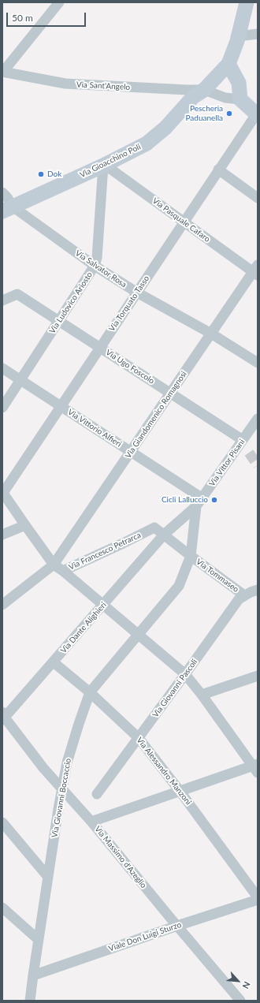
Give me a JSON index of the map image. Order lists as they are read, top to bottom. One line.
{"streets":{"street":["Via Sant'Angelo","Via Gioacchino Poli","Via Pasquale Cafaro","Via Salvator Rosa","Via Ludovico Ariosto","Via Torquato Tasso","Via Ugo Foscolo","Via Giandomenico Romagnosi","Via Vittorio Alfieri","Via Vittor Pisani","Via Francesco Petrarca","Via Tommaseo","Via Dante Alighieri","Via Giovanni Pascoli","Via Alessandro Manzoni","Via Giovanni Boccaccio","Via Massimo d'Azeglio","Viale Don Luigi Sturzo"]},"crossings":[["Via Sant'Angelo","Via Gioacchino Poli"],["Via Gioacchino Poli","Via Pasquale Cafaro"],["Via Gioacchino Poli","Via Salvator Rosa"],["Via Gioacchino Poli","Via Ludovico Ariosto"],["Via Pasquale Cafaro","Via Ludovico Ariosto"],["Via Pasquale Cafaro","Via Torquato Tasso"],["Via Pasquale Cafaro","Via Giandomenico Romagnosi"],["Via Salvator Rosa","Via Ludovico Ariosto"],["Via Salvator Rosa","Via Torquato Tasso"],["Via Salvator Rosa","Via Giandomenico Romagnosi"],["Via Ludovico Ariosto","Via Ugo Foscolo"],["Via Ludovico Ariosto","Via Vittorio Alfieri"],["Via Torquato Tasso","Via Ugo Foscolo"],["Via Torquato Tasso","Via Vittorio Alfieri"],["Via Ugo Foscolo","Via Giandomenico Romagnosi"],["Via Ugo Foscolo","Via Vittor Pisani"],["Via Giandomenico Romagnosi","Via Vittorio Alfieri"],["Via Giandomenico Romagnosi","Via Francesco Petrarca"],["Via Vittorio Alfieri","Via Vittor Pisani"],["Via Vittorio Alfieri","Via Giovanni Boccaccio"],["Via Vittor Pisani","Via Francesco Petrarca"],["Via Vittor Pisani","Via Tommaseo"],["Via Vittor Pisani","Via Dante Alighieri"],["Via Vittor Pisani","Via Giovanni Boccaccio"],["Via Francesco Petrarca","Via Tommaseo"],["Via Francesco Petrarca","Via Dante Alighieri"],["Via Tommaseo","Via Dante Alighieri"],["Via Tommaseo","Via Giovanni Pascoli"],["Via Tommaseo","Via Giovanni Boccaccio"],["Via Dante Alighieri","Via Alessandro Manzoni"],["Via Dante Alighieri","Via Massimo d'Azeglio"],["Via Giovanni Pascoli","Via Alessandro Manzoni"],["Via Alessandro Manzoni","Via Giovanni Boccaccio"],["Via Alessandro Manzoni","Viale Don Luigi Sturzo"],["Via Giovanni Boccaccio","Via Massimo d'Azeglio"],["Via Giovanni Boccaccio","Viale Don Luigi Sturzo"],["Via Massimo d'Azeglio","Viale Don Luigi Sturzo"]],"places":["Pescheria Paduanella","Dok","Cicli Lalluccio"],"scale_bar":"50 m","north":"bottom right"}
